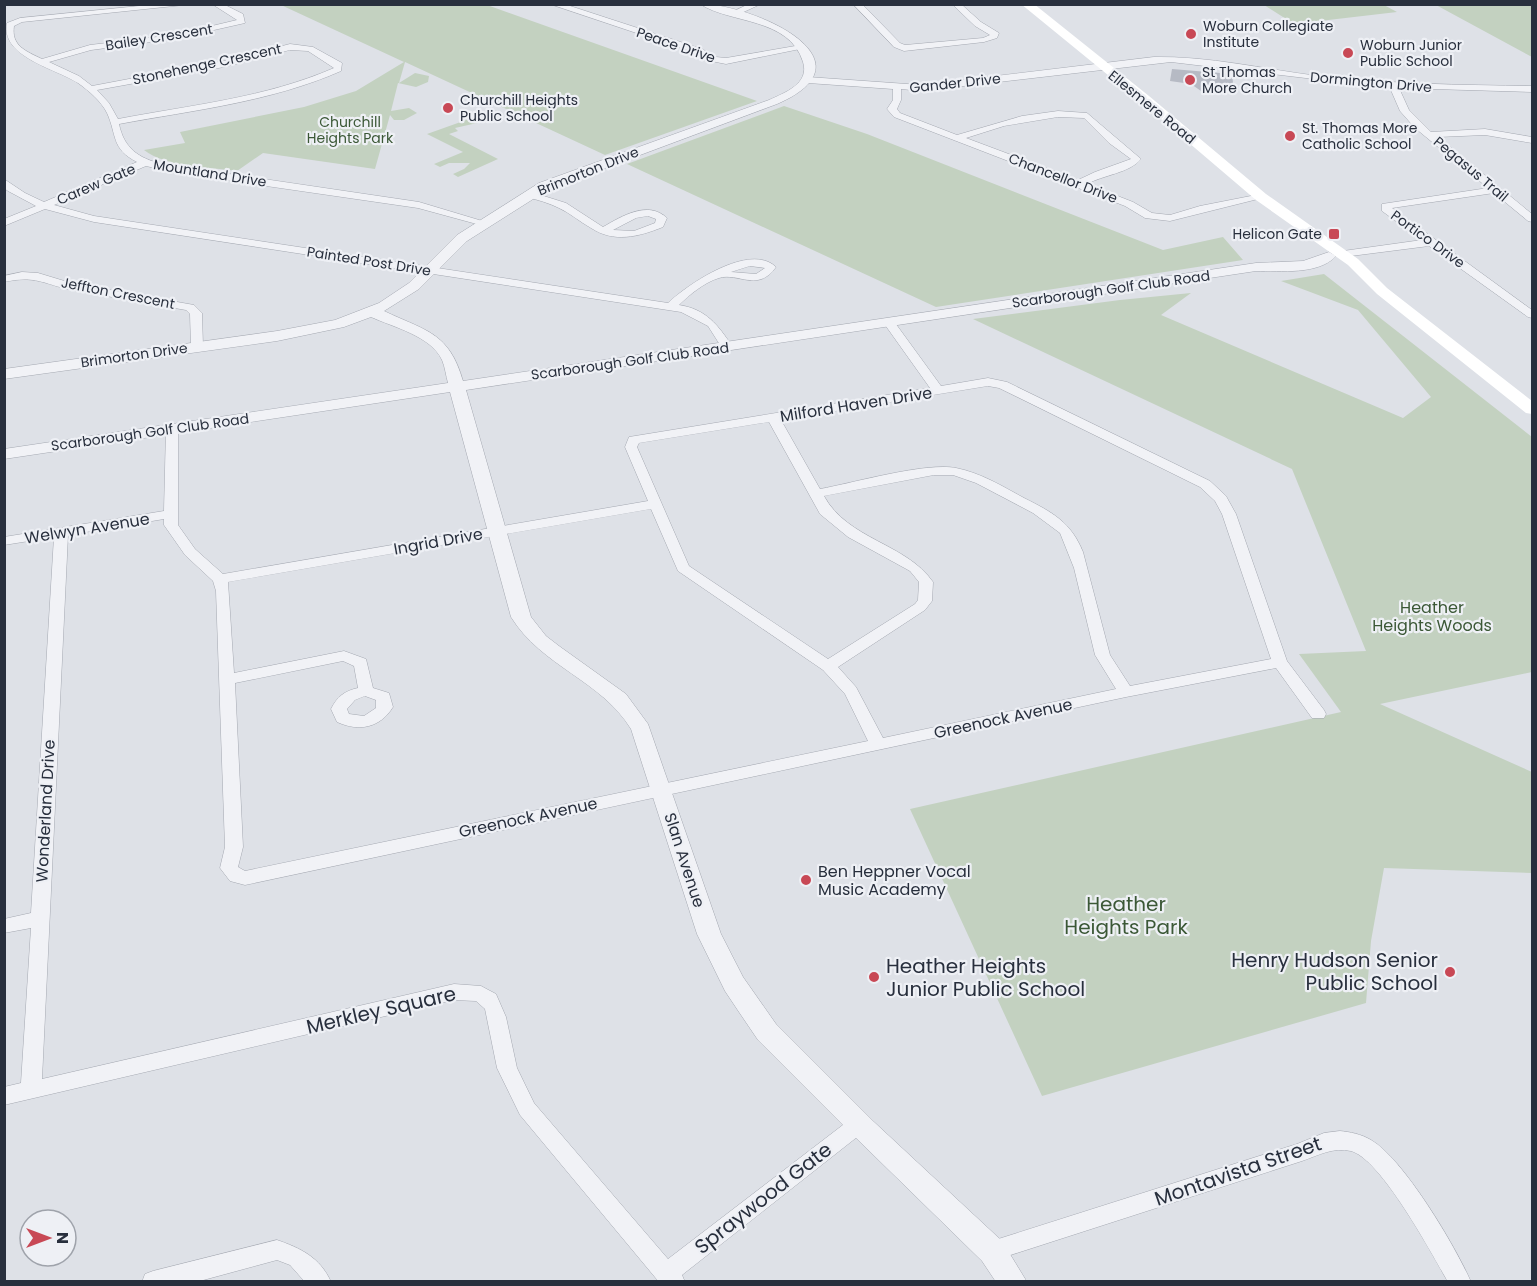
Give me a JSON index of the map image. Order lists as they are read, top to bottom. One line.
{"streets":{"main road":["Ellesmere Road"],"street":["Bailey Crescent","Peace Drive","Stonehenge Crescent","Dormington Drive","Gander Drive","Pegasus Trail","Brimorton Drive","Mountland Drive","Chancellor Drive","Carew Gate","Portico Drive","Painted Post Drive","Scarborough Golf Club Road","Jeffton Crescent","Milford Haven Drive","Welwyn Avenue","Ingrid Drive","Greenock Avenue","Wonderland Drive","Slan Avenue","Merkley Square","Montavista Street","Spraywood Gate"]},"crossings":[["Bailey Crescent","Mountland Drive"],["Stonehenge Crescent","Mountland Drive"],["Dormington Drive","Gander Drive"],["Dormington Drive","Ellesmere Road"],["Dormington Drive","Pegasus Trail"],["Gander Drive","Ellesmere Road"],["Gander Drive","Brimorton Drive"],["Gander Drive","Chancellor Drive"],["Ellesmere Road","Chancellor Drive"],["Ellesmere Road","Scarborough Golf Club Road"],["Pegasus Trail","Portico Drive"],["Brimorton Drive","Mountland Drive"],["Brimorton Drive","Painted Post Drive"],["Brimorton Drive","Jeffton Crescent"],["Brimorton Drive","Slan Avenue"],["Mountland Drive","Carew Gate"],["Carew Gate","Painted Post Drive"],["Painted Post Drive","Scarborough Golf Club Road"],["Scarborough Golf Club Road","Slan Avenue"],["Milford Haven Drive","Ingrid Drive"],["Milford Haven Drive","Greenock Avenue"],["Welwyn Avenue","Wonderland Drive"],["Ingrid Drive","Greenock Avenue"],["Ingrid Drive","Slan Avenue"],["Greenock Avenue","Slan Avenue"],["Wonderland Drive","Merkley Square"],["Slan Avenue","Montavista Street"],["Slan Avenue","Spraywood Gate"],["Merkley Square","Spraywood Gate"]],"parks":["Churchill Heights Park","Heather Heights Woods","Heather Heights Park"],"places":{"other":["Woburn Collegiate Institute","Woburn Junior Public School","St Thomas More Church","Churchill Heights Public School","St. Thomas More Catholic School","Ben Heppner Vocal Music Academy","Henry Hudson Senior Public School","Heather Heights Junior Public School"],"transit":["Helicon Gate"]},"north":"right"}
